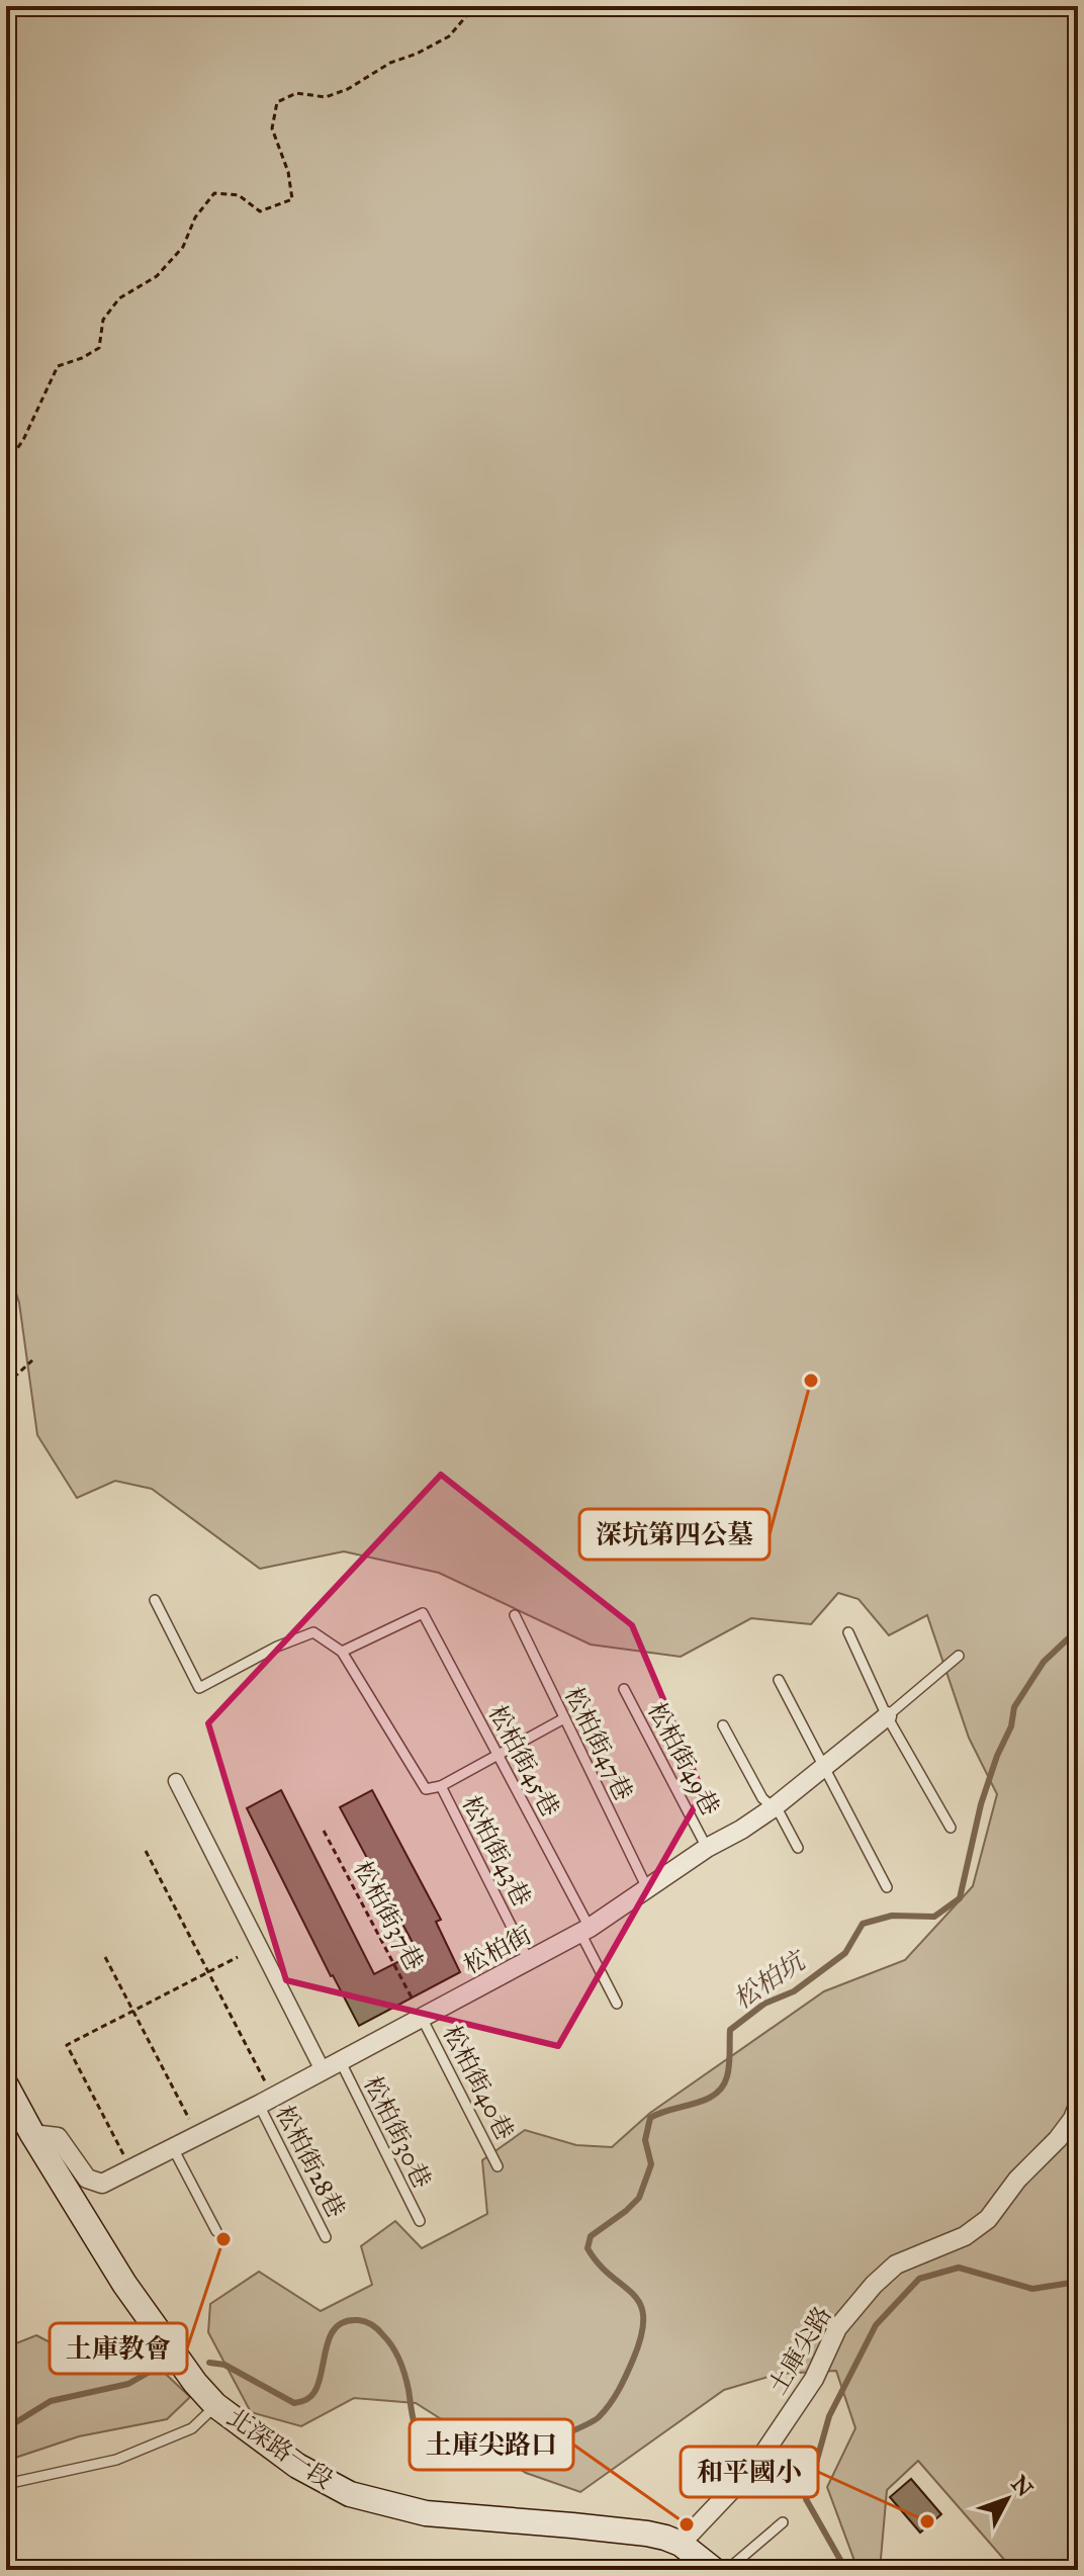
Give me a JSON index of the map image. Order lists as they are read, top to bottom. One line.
{"streets":{"main road":["北深路一段"],"street":["松柏街","土庫尖路"],"lane":["松柏街47巷","松柏街49巷","松柏街45巷","松柏街43巷","松柏街40巷","松柏街30巷","松柏街28巷"],"path":["松柏街37巷"]},"crossings":[["松柏街47巷","松柏街"],["松柏街49巷","松柏街"],["松柏街45巷","松柏街43巷"],["松柏街45巷","松柏街"],["松柏街43巷","松柏街"],["松柏街37巷","松柏街"],["松柏街37巷","松柏街40巷"],["松柏街","松柏街40巷"],["松柏街","松柏街30巷"],["松柏街","松柏街28巷"],["松柏街","北深路一段"],["土庫尖路","北深路一段"]],"water":["松柏坑"],"places":["深坑第四公墓","土庫教會","和平國小","土庫尖路口"],"north":"top right"}
